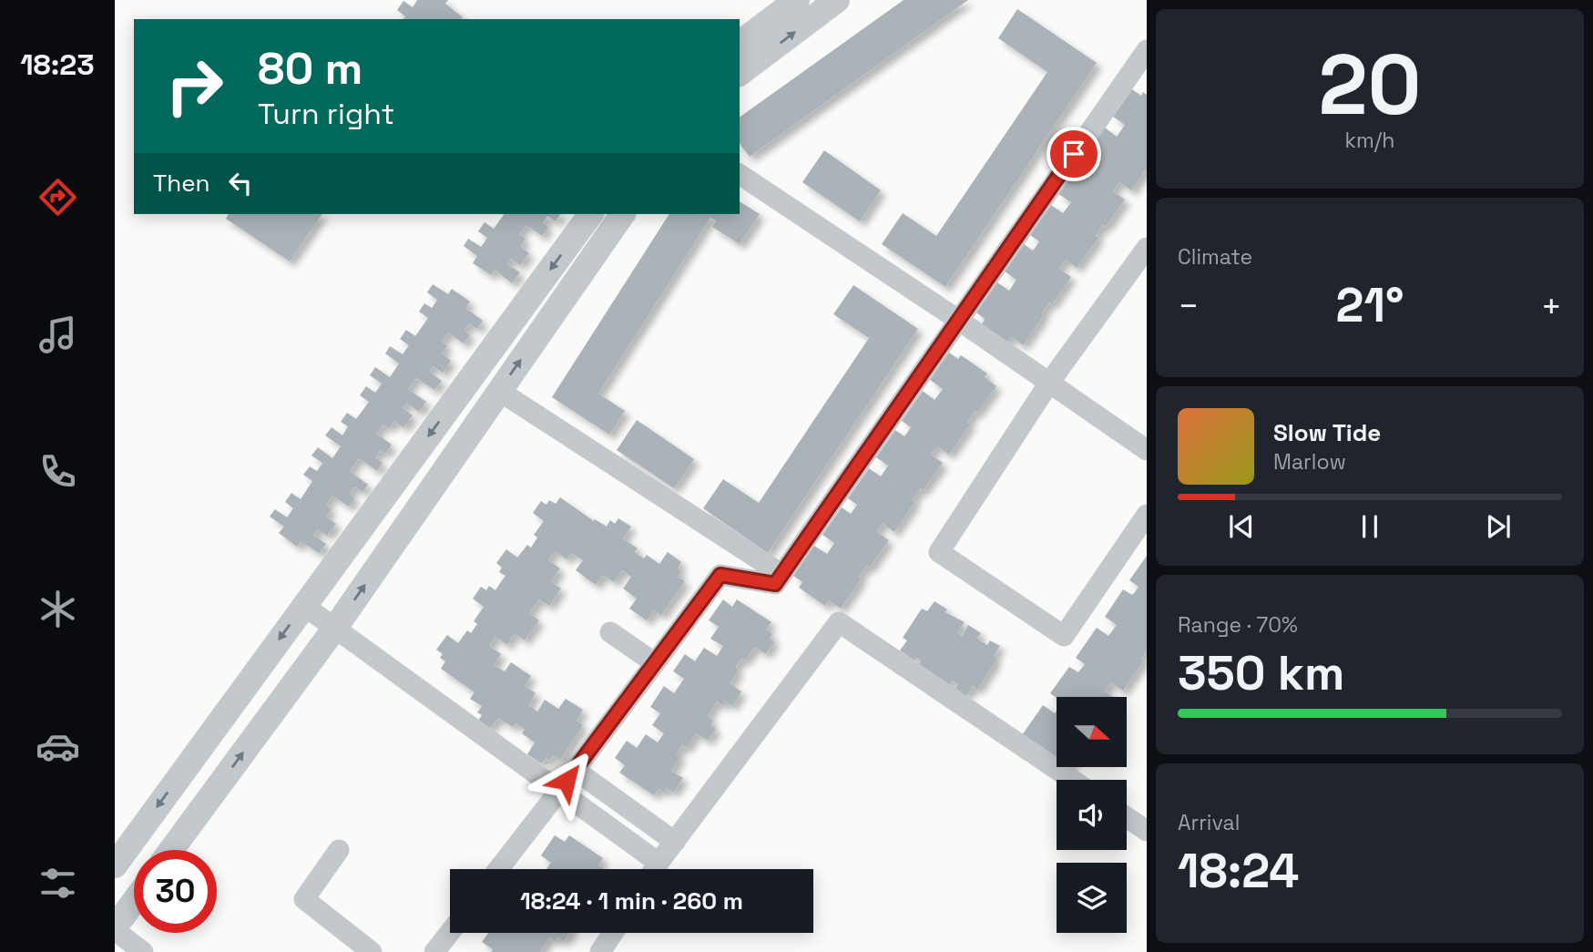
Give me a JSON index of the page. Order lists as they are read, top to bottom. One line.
{"north":"right","page":{"tabs":"18:23","tile":[["20","km/h"],"Climate",["Range · 70%","350 km"],["Arrival","18:24"]],"turn":["80 m","Turn right"],"then":"Then","heat":["−","21°","+"],"song":["Slow Tide","Marlow"],"limit":"30","trip":"18:24 · 1 min · 260 m"}}
